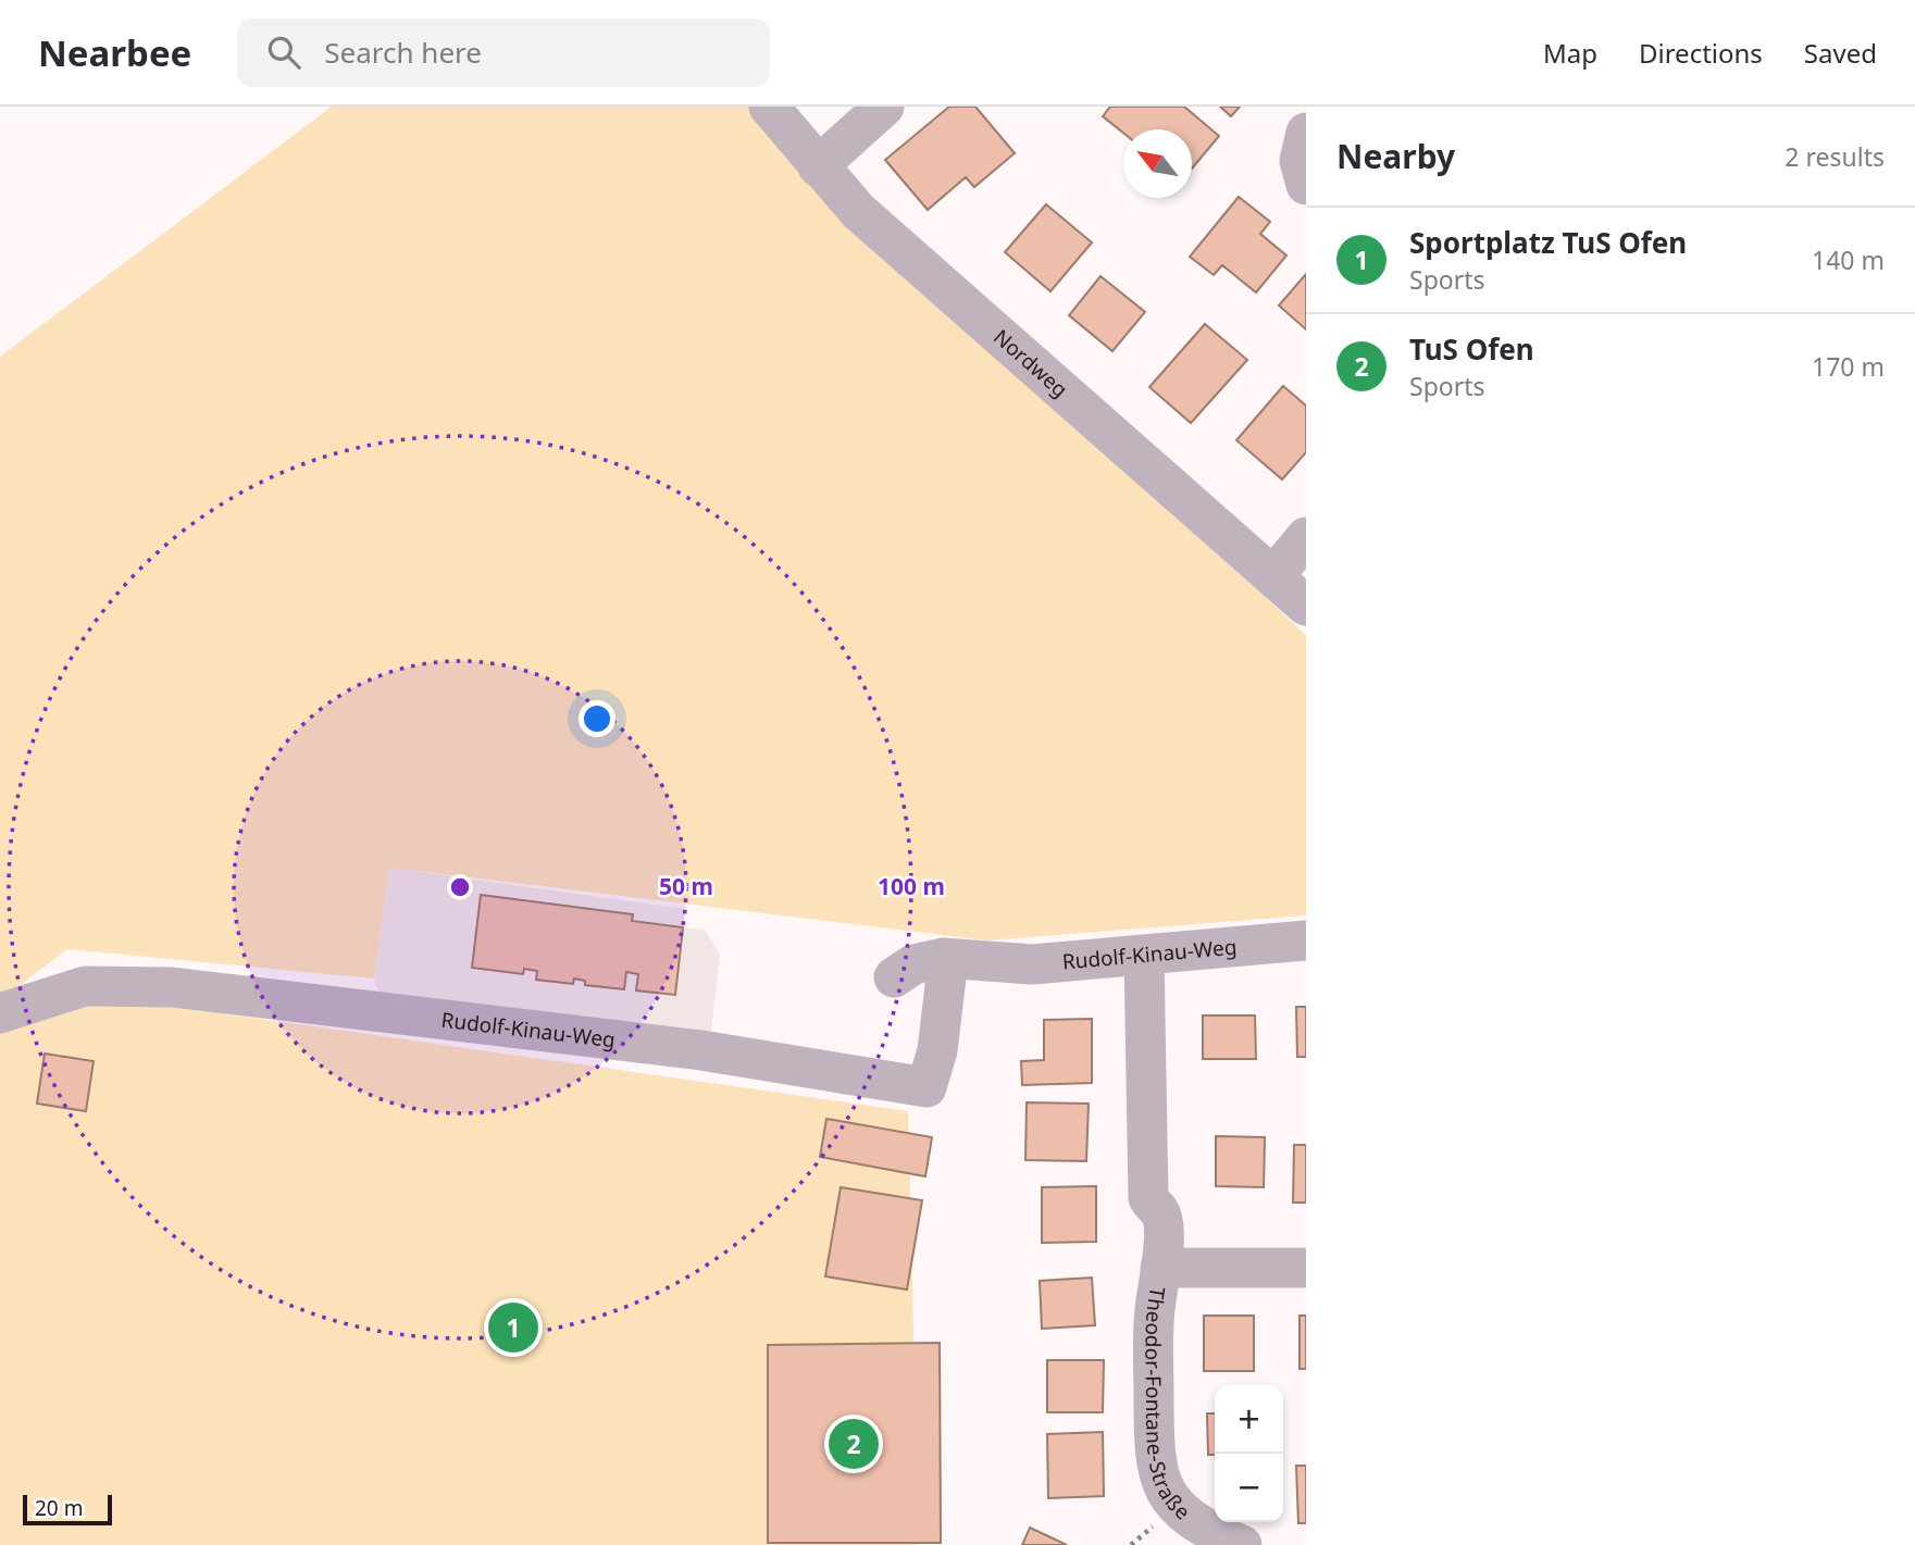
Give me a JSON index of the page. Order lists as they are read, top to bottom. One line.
{"streets":{"street":["Nordweg","Rudolf-Kinau-Weg","Theodor-Fontane-Straße"]},"crossings":[["Rudolf-Kinau-Weg","Theodor-Fontane-Straße"]],"scale_bar":"20 m","north":"top left","page":{"header":"Nearbee","search":"Search here","nav":["Map","Directions","Saved"],"heading":["Nearby","2 results"],"list":[{"mark":"1","name":"Sportplatz TuS Ofen","note":"Sports","value":"140 m"},{"mark":"2","name":"TuS Ofen","note":"Sports","value":"170 m"}],"pins":["1","2"],"map_buttons":["+","−"],"scale":"20 m"},"rings":["50 m","100 m"]}
